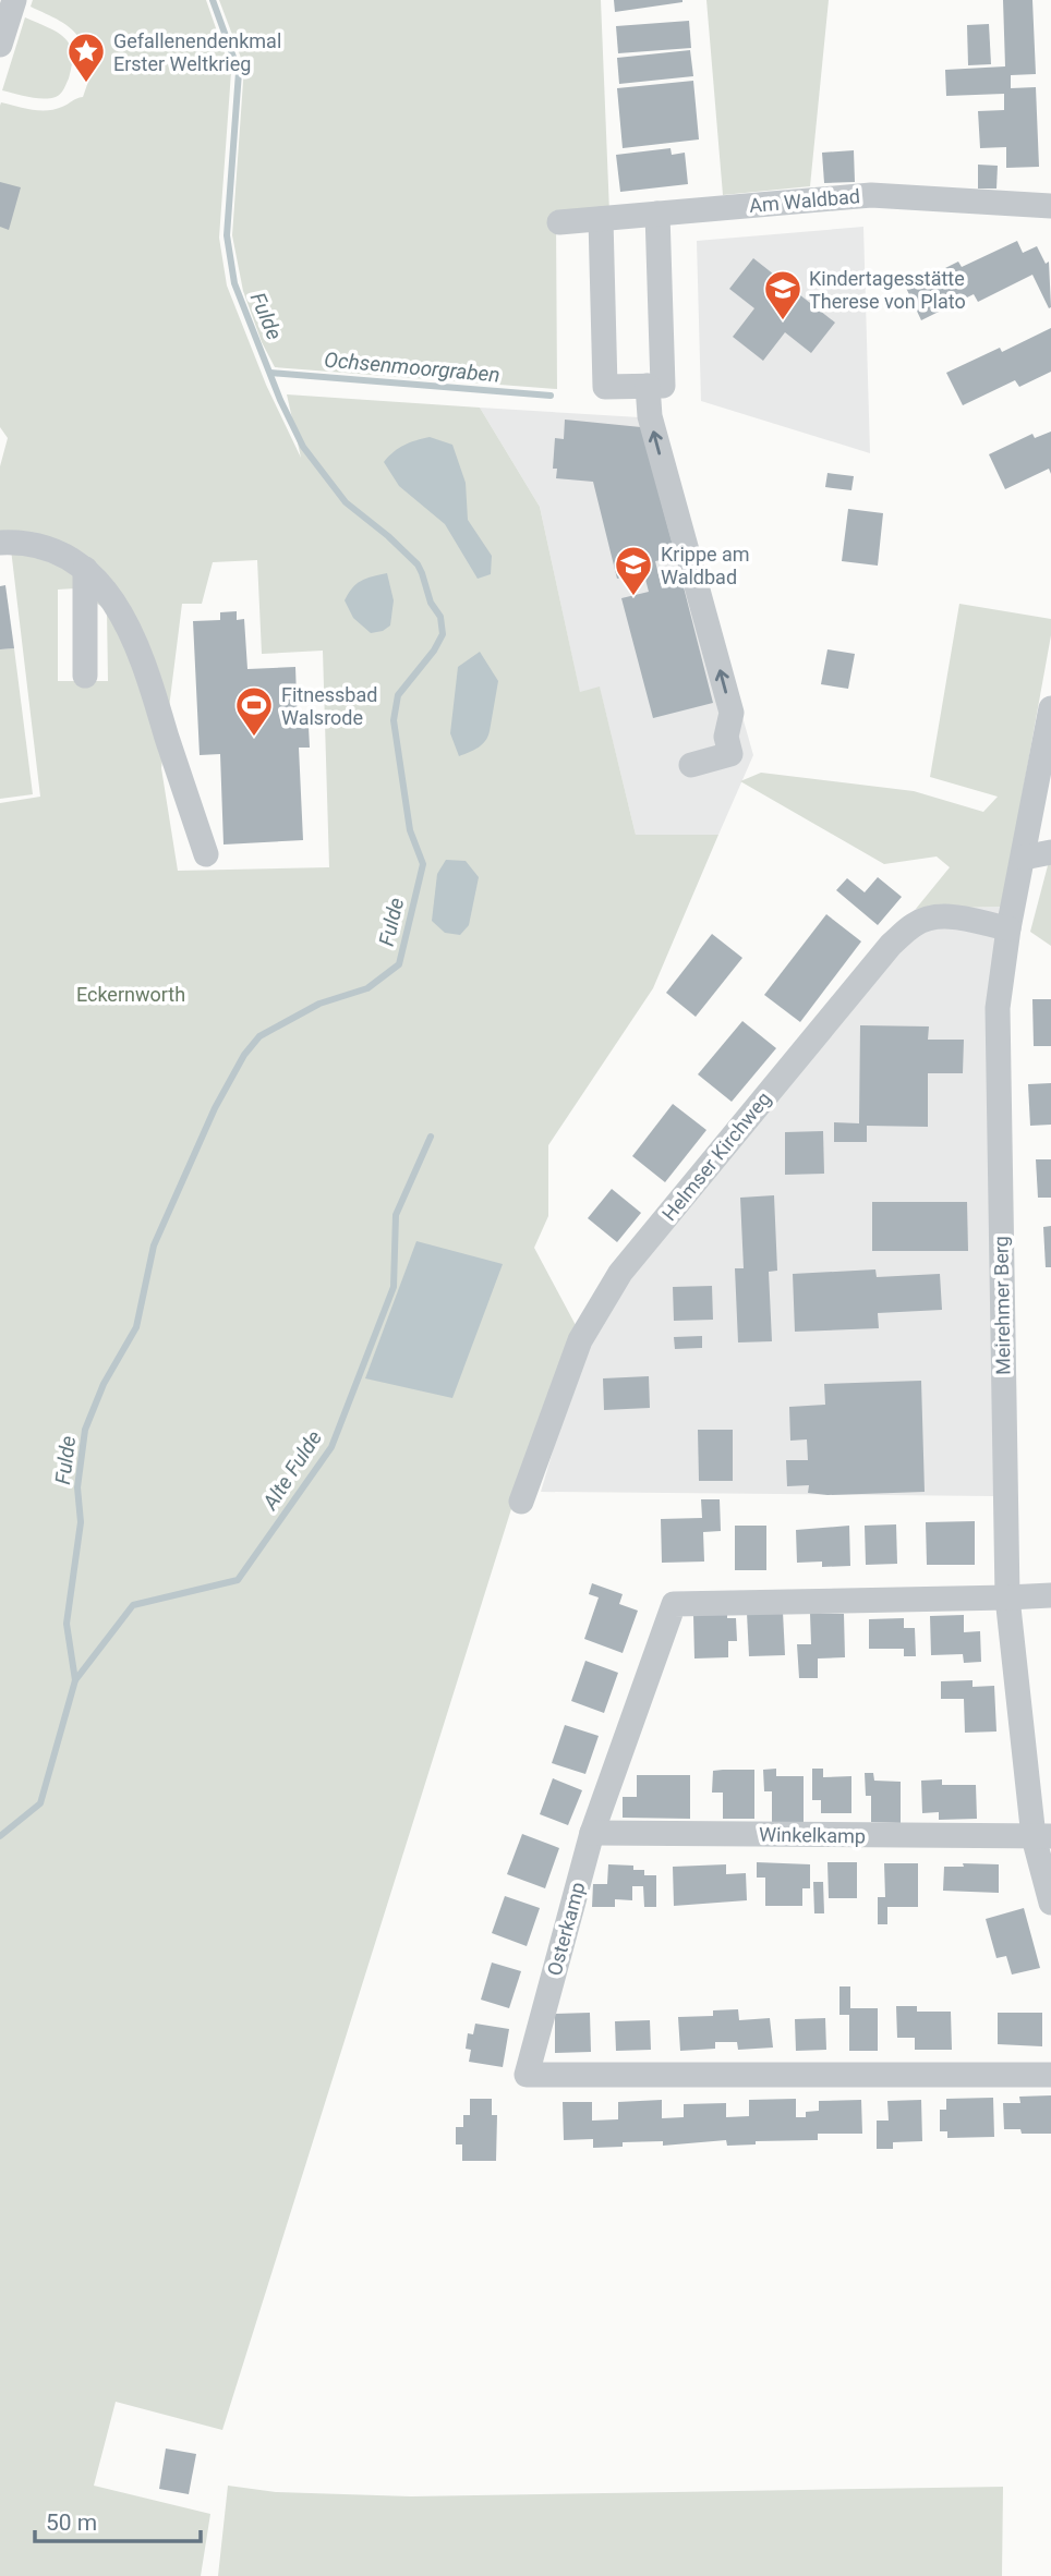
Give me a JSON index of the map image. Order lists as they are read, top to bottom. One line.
{"streets":{"street":["Am Waldbad","Helmser Kirchweg","Meirehmer Berg","Winkelkamp","Osterkamp"]},"crossings":[["Helmser Kirchweg","Meirehmer Berg"],["Meirehmer Berg","Winkelkamp"],["Meirehmer Berg","Osterkamp"],["Winkelkamp","Osterkamp"]],"water":["Fulde","Ochsenmoorgraben","Alte Fulde"],"parks":["Eckernworth"],"places":{"place":["Gefallenendenkmal Erster Weltkrieg"],"school or university":["Kindertagesstätte Therese von Plato","Krippe am Waldbad"],"sports":["Fitnessbad Walsrode"]},"scale_bar":"50 m"}
